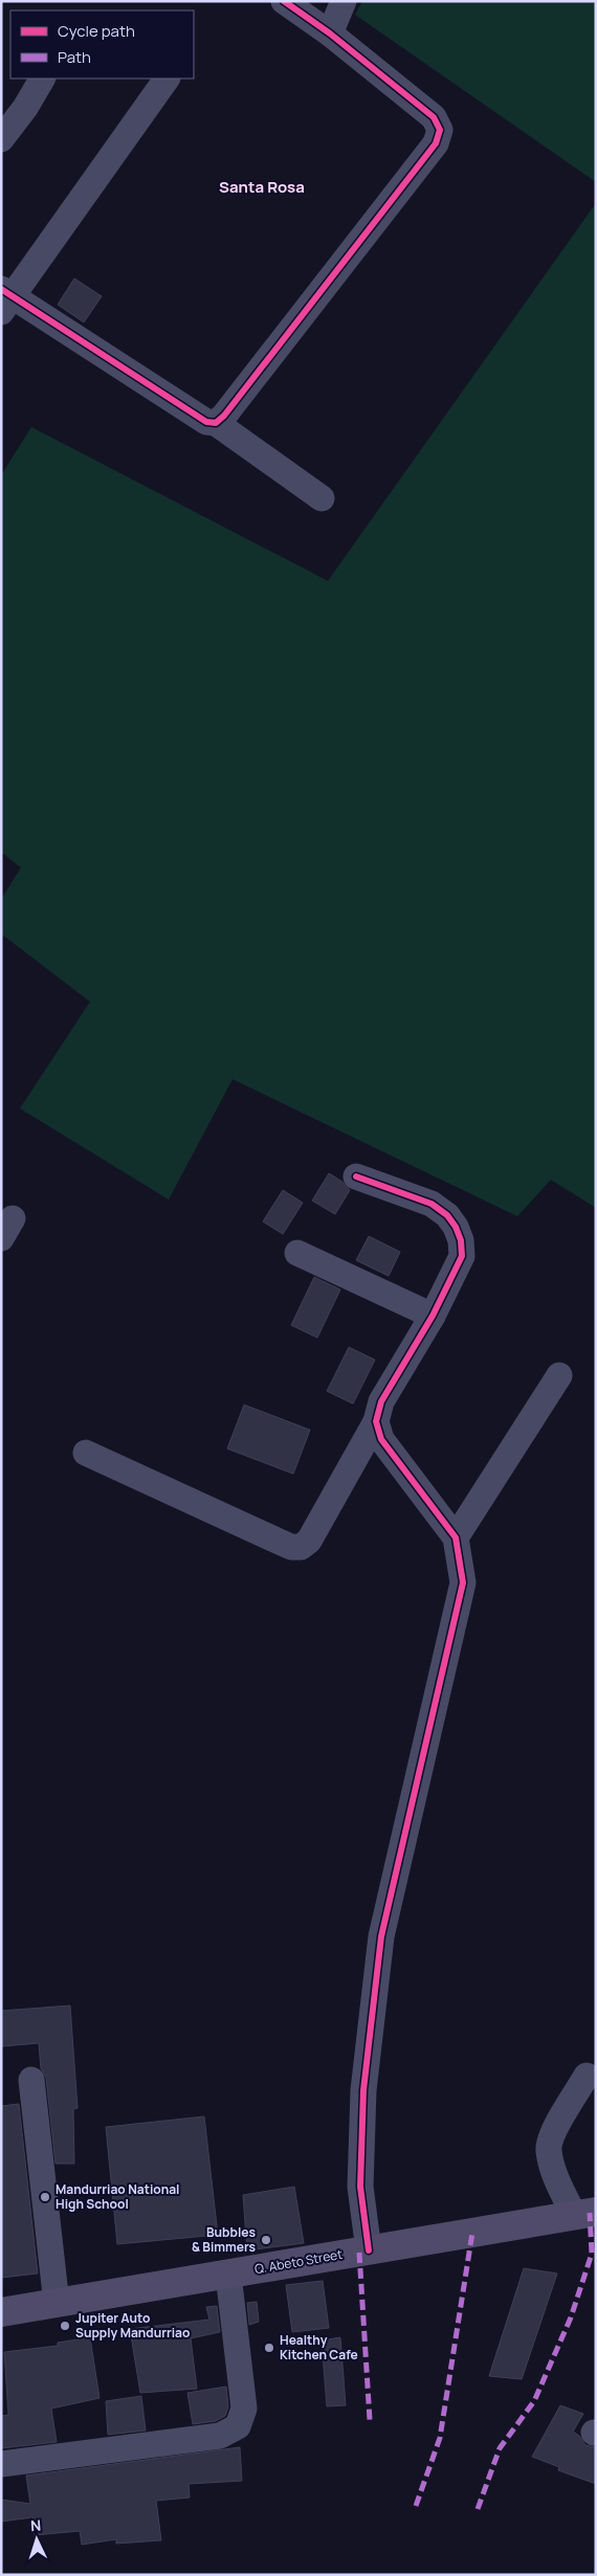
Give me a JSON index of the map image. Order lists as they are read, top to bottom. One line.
{"streets":{"main road":["Q. Abeto Street"]},"districts":["Santa Rosa"],"places":["Mandurriao National High School","Bubbles & Bimmers","Jupiter Auto Supply Mandurriao","Healthy Kitchen Cafe"],"legend":["Cycle path","Path"],"north":"top"}
